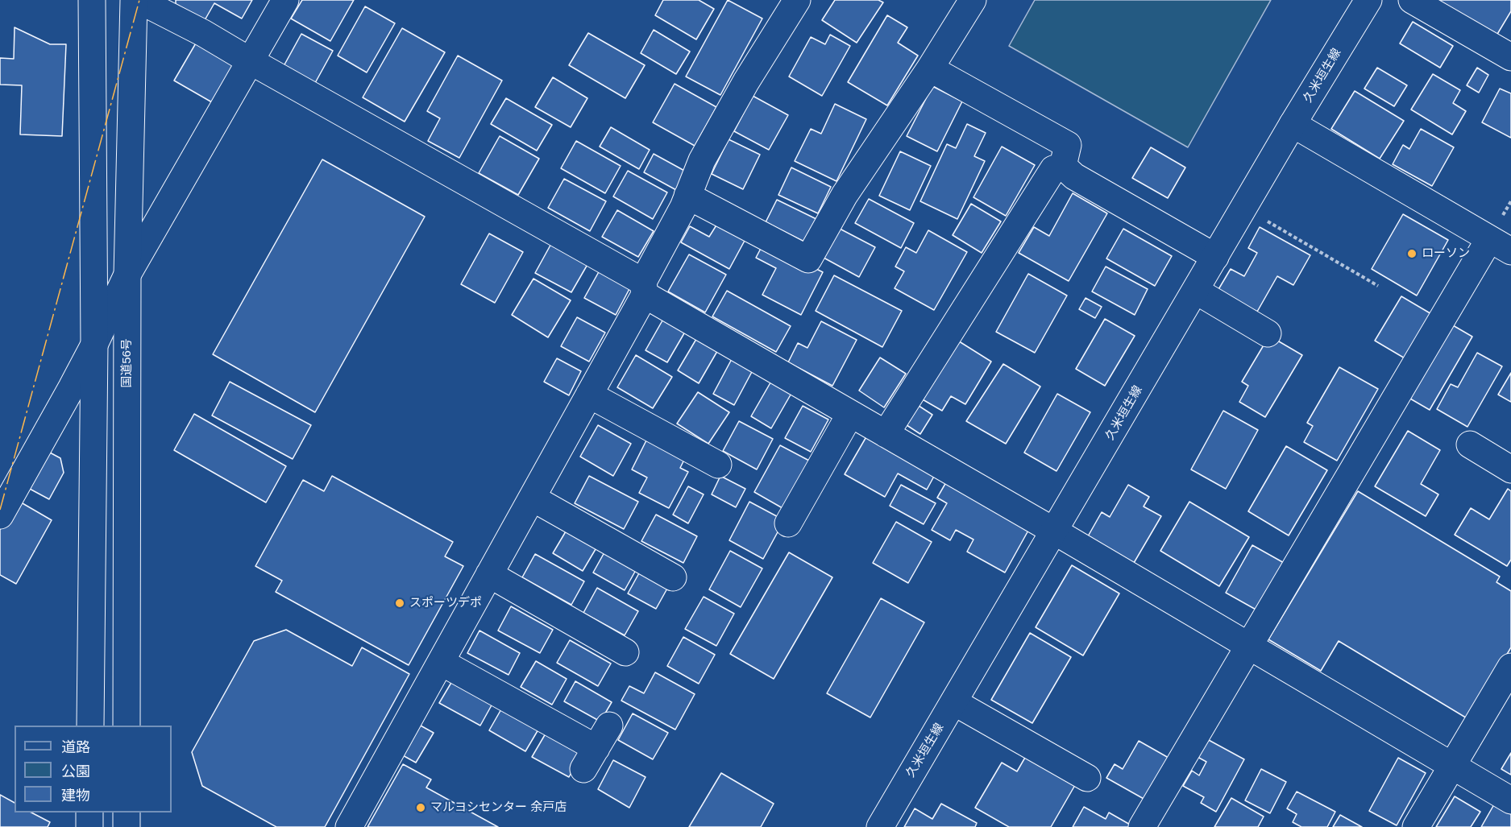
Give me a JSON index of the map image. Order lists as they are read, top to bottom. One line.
{"streets":{"main road":["久米垣生線","国道56号"]},"places":["ローソン","スポーツデポ","マルヨシセンター 余戸店"],"legend":["道路","公園","建物"]}
